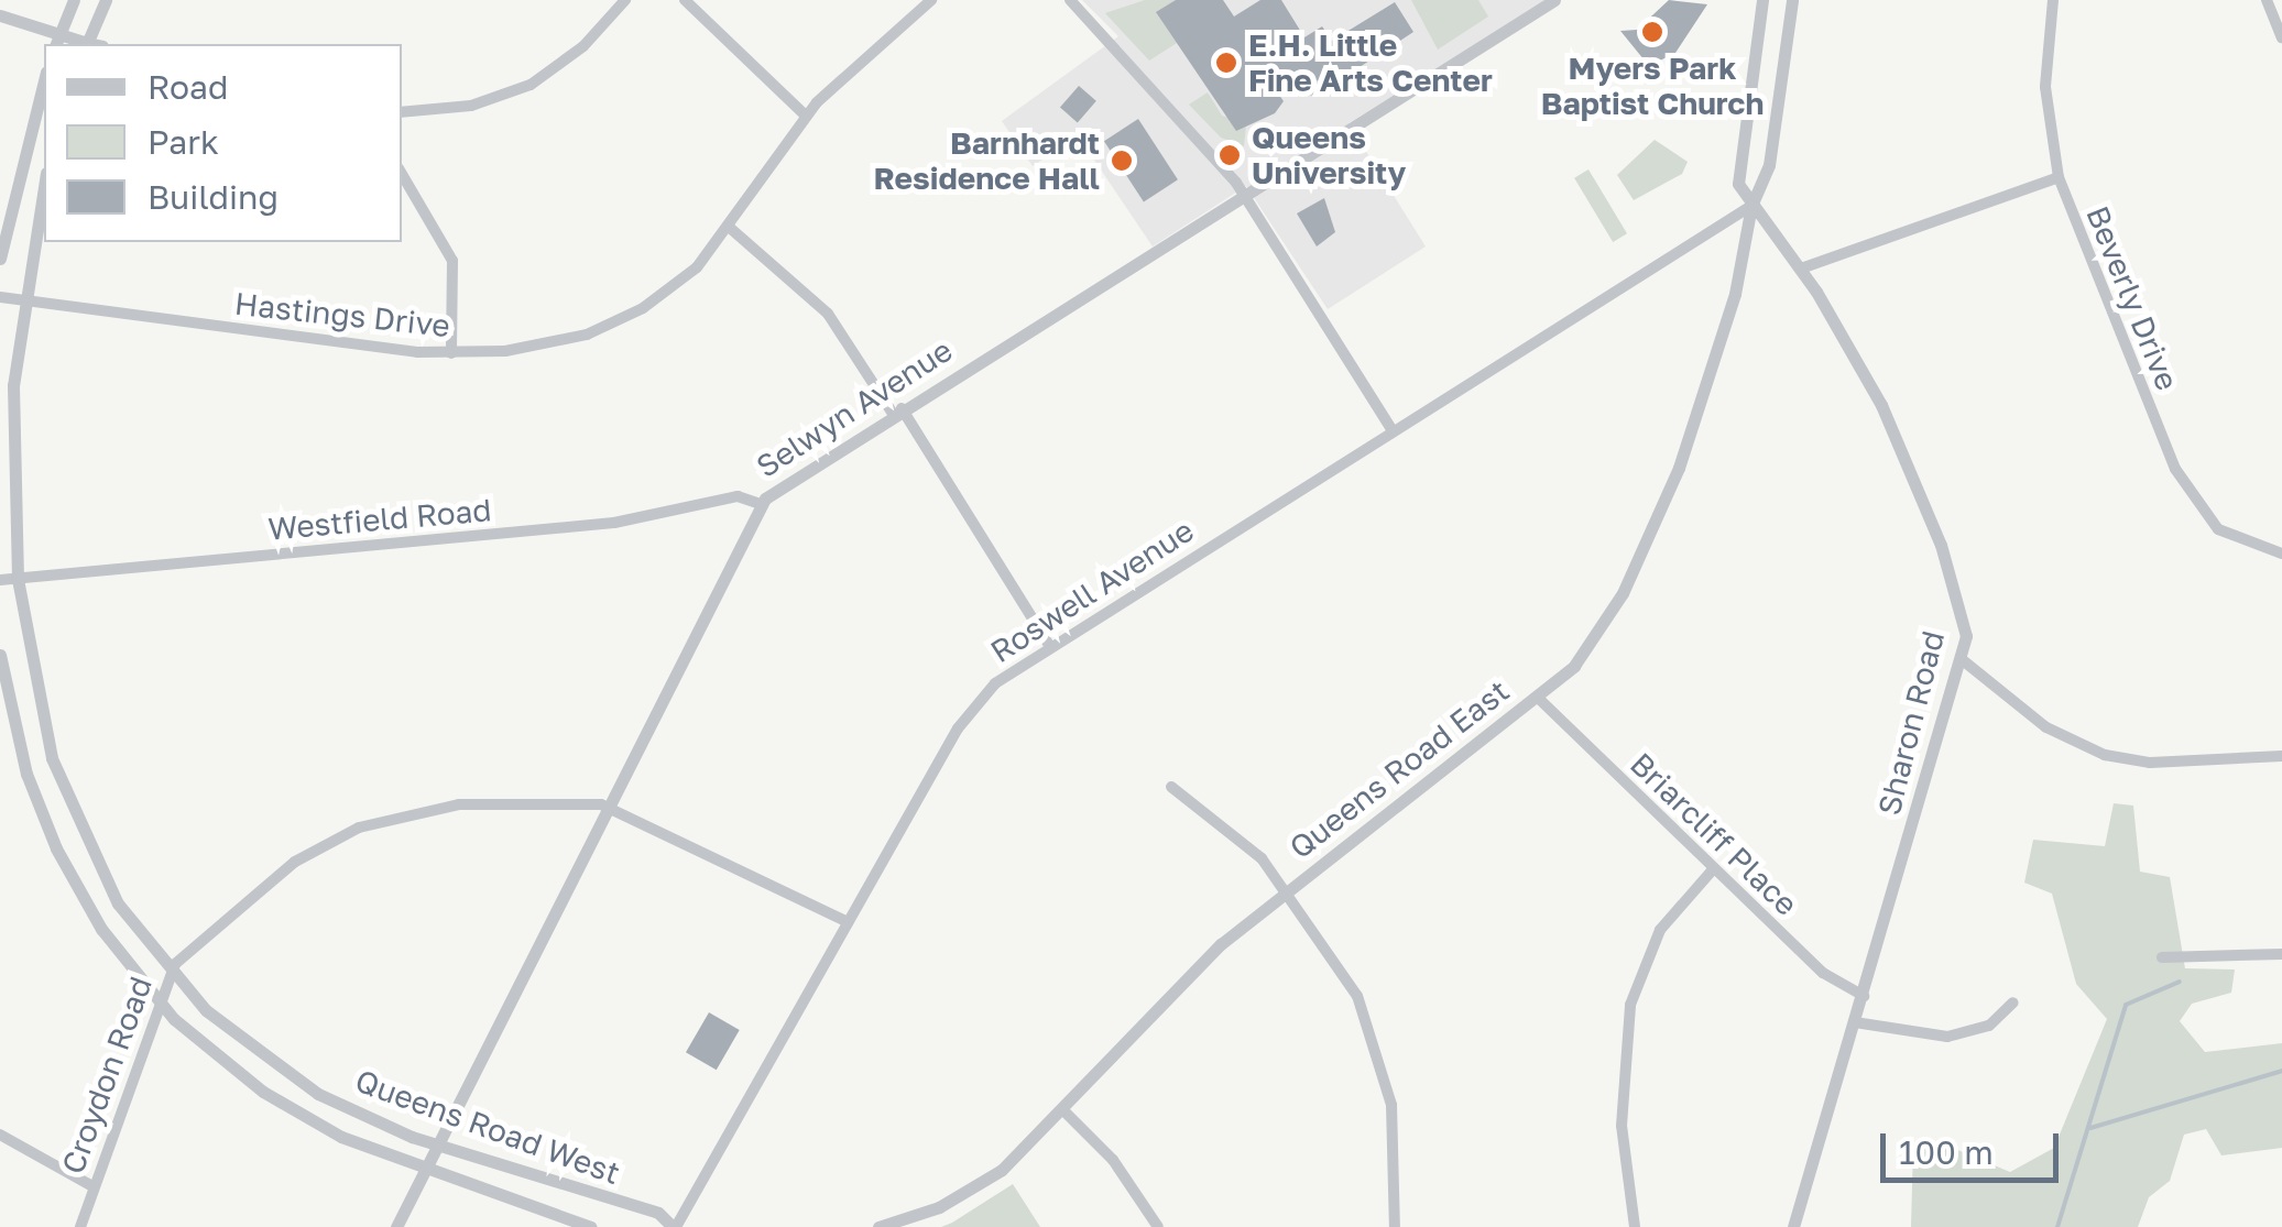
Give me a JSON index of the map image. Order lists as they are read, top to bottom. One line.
{"streets":{"street":["Beverly Drive","Hastings Drive","Selwyn Avenue","Westfield Road","Roswell Avenue","Sharon Road","Queens Road East","Briarcliff Place","Croydon Road","Queens Road West"]},"crossings":[["Hastings Drive","Queens Road West"],["Selwyn Avenue","Westfield Road"],["Selwyn Avenue","Croydon Road"],["Selwyn Avenue","Queens Road West"],["Westfield Road","Queens Road West"],["Roswell Avenue","Sharon Road"],["Roswell Avenue","Queens Road East"],["Roswell Avenue","Croydon Road"],["Roswell Avenue","Queens Road West"],["Sharon Road","Queens Road East"],["Sharon Road","Briarcliff Place"],["Queens Road East","Briarcliff Place"],["Croydon Road","Queens Road West"]],"places":["Myers Park Baptist Church","E.H. Little Fine Arts Center","Queens University","Barnhardt Residence Hall"],"legend":["Road","Park","Building"],"scale_bar":"100 m"}
